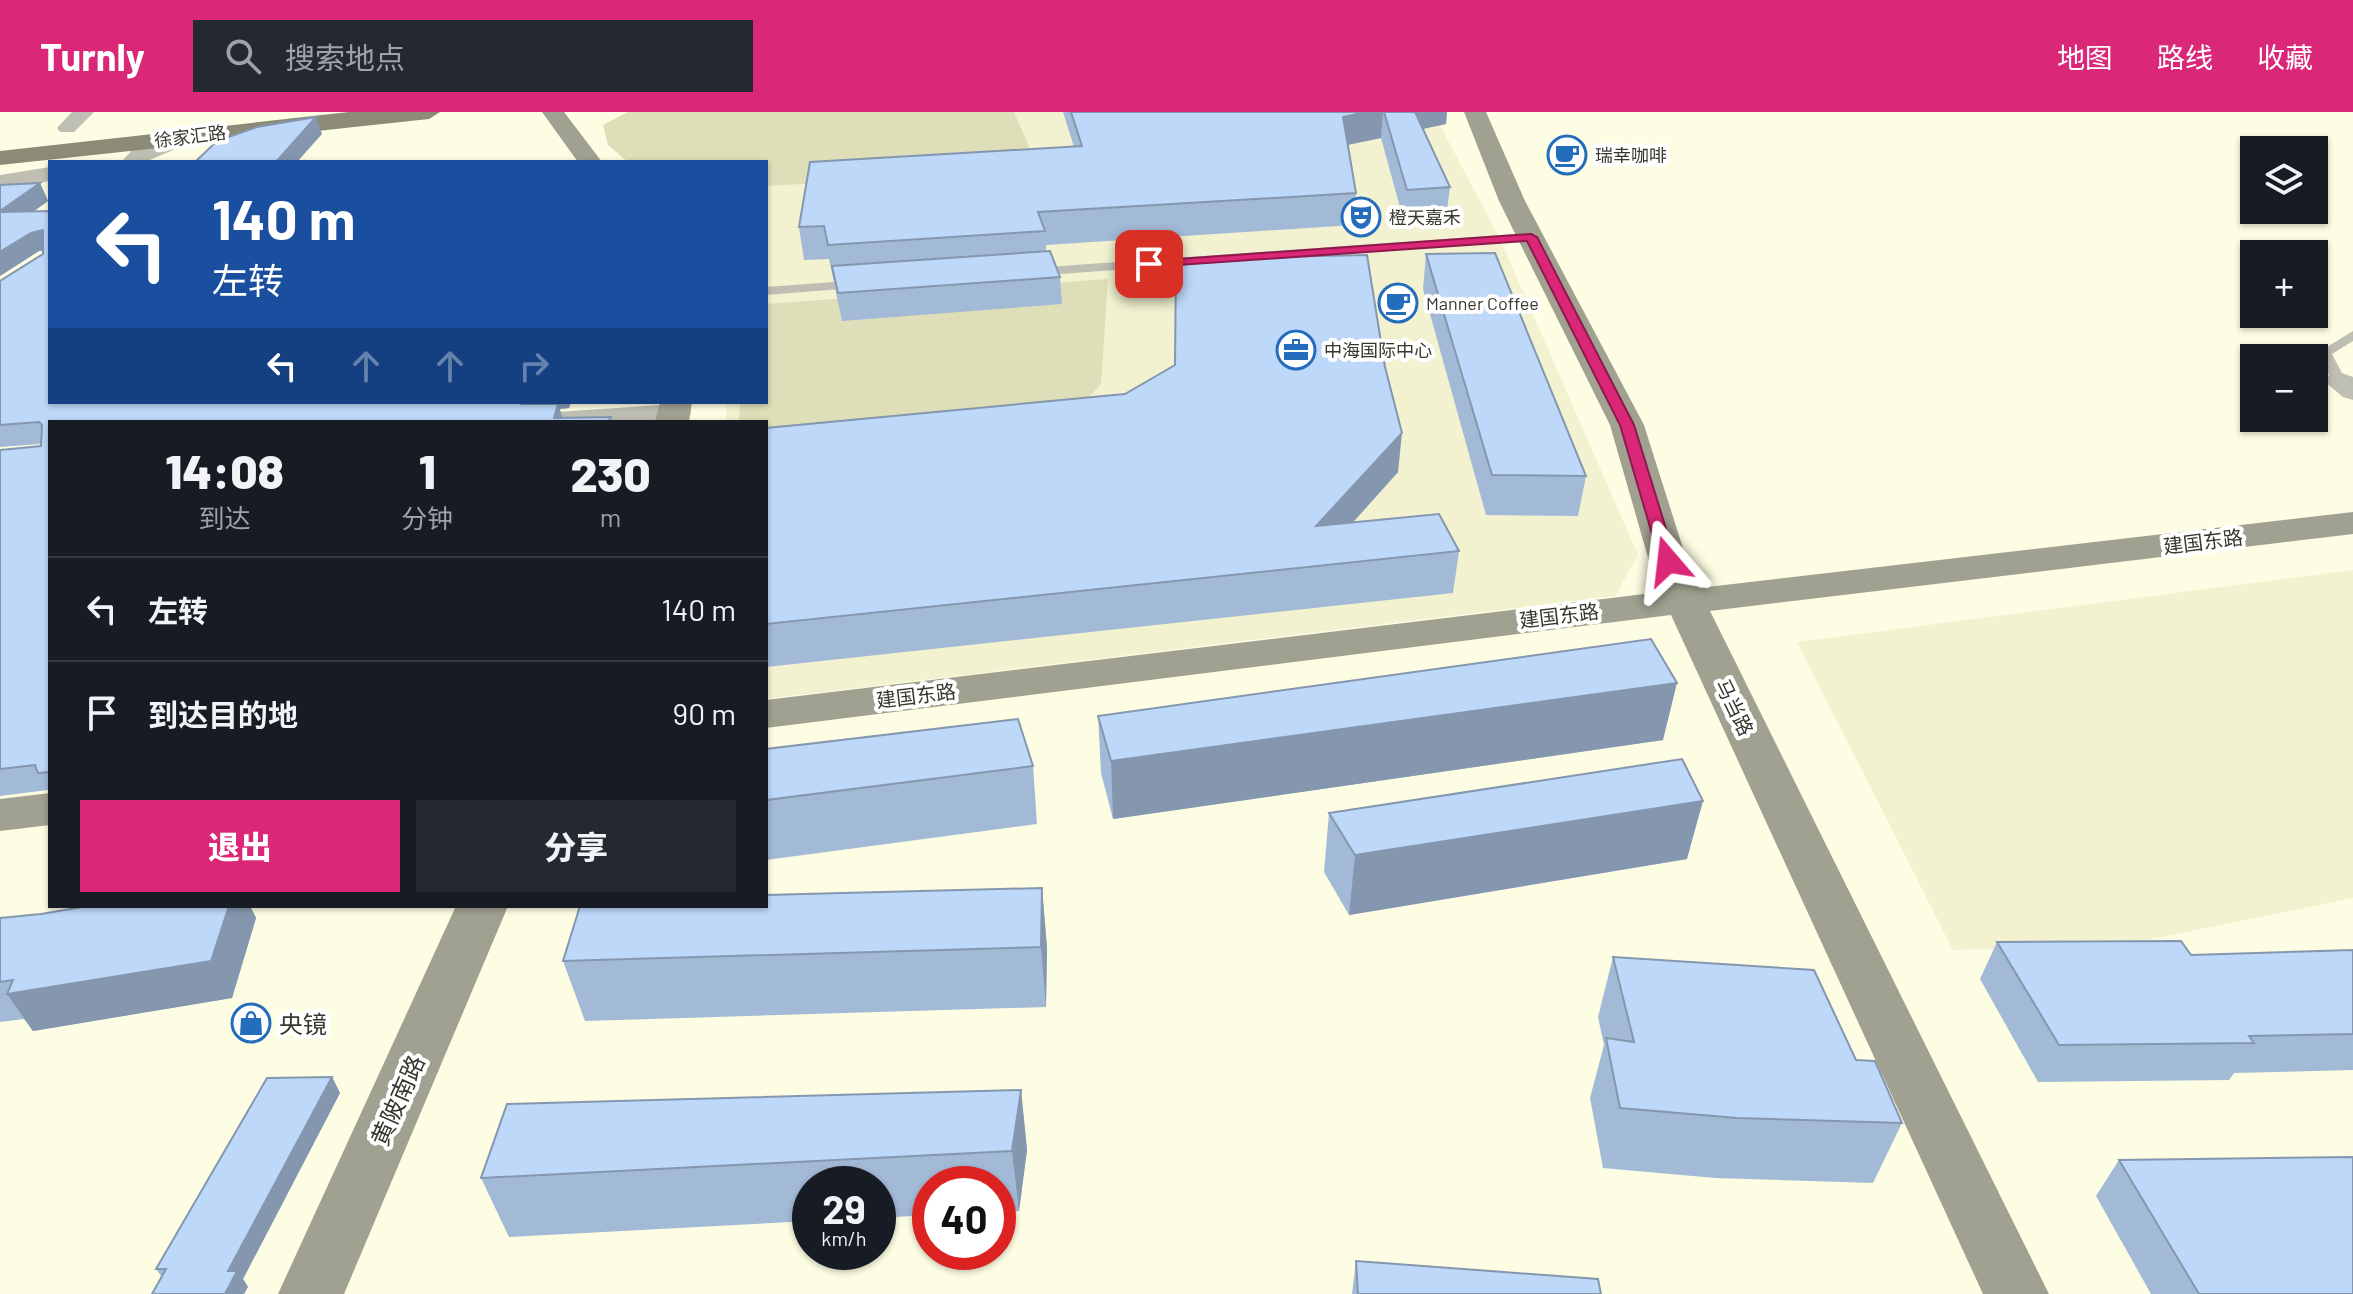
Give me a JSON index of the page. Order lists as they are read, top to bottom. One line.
{"streets":{"main road":["徐家汇路"],"street":["建国东路","马当路","黄陂南路"]},"crossings":[["建国东路","马当路"]],"places":{"cafe":["瑞幸咖啡","Manner Coffee"],"theatre":["橙天嘉禾"],"office":["中海国际中心"],"shop":["央镜"]},"page":{"header":"Turnly","search":"搜索地点","nav":["地图","路线","收藏"],"map_buttons":["+","−"],"turn":["140 m","左转"],"eta":["14:08","到达","1","分钟","230","m"],"list":[{"name":"左转","value":"140 m"},{"name":"到达目的地","value":"90 m"}],"buttons":["退出","分享"],"speed":"29 km/h","limit":"40"}}
